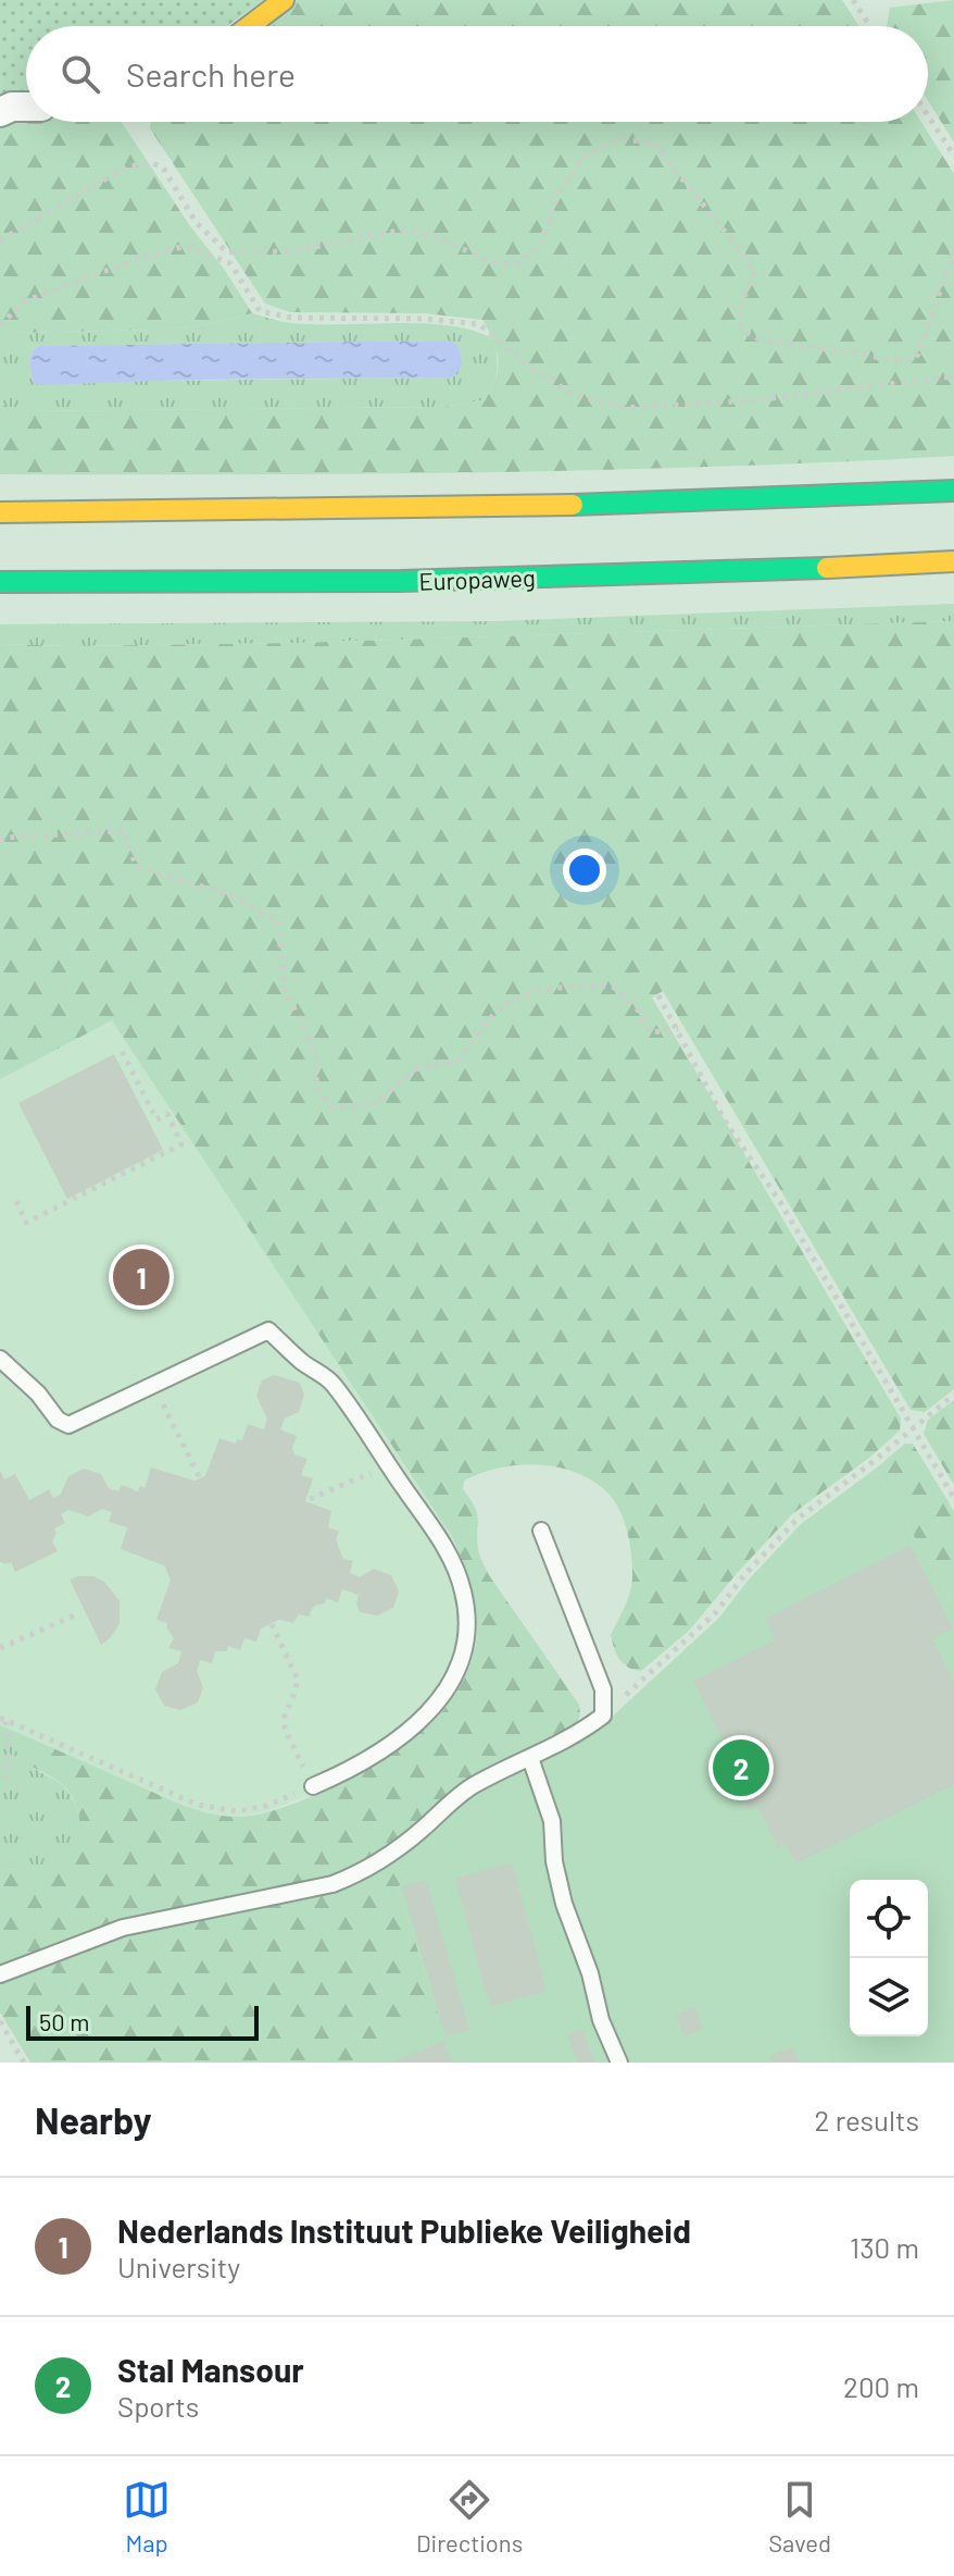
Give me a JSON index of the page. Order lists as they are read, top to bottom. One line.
{"streets":{"main road":["Europaweg"]},"scale_bar":"50 m","page":{"search":"Search here","pins":["1","2"],"scale":"50 m","heading":["Nearby","2 results"],"list":[{"mark":"1","name":"Nederlands Instituut Publieke Veiligheid","note":"University","value":"130 m"},{"mark":"2","name":"Stal Mansour","note":"Sports","value":"200 m"}],"nav":["Map","Directions","Saved"]}}
